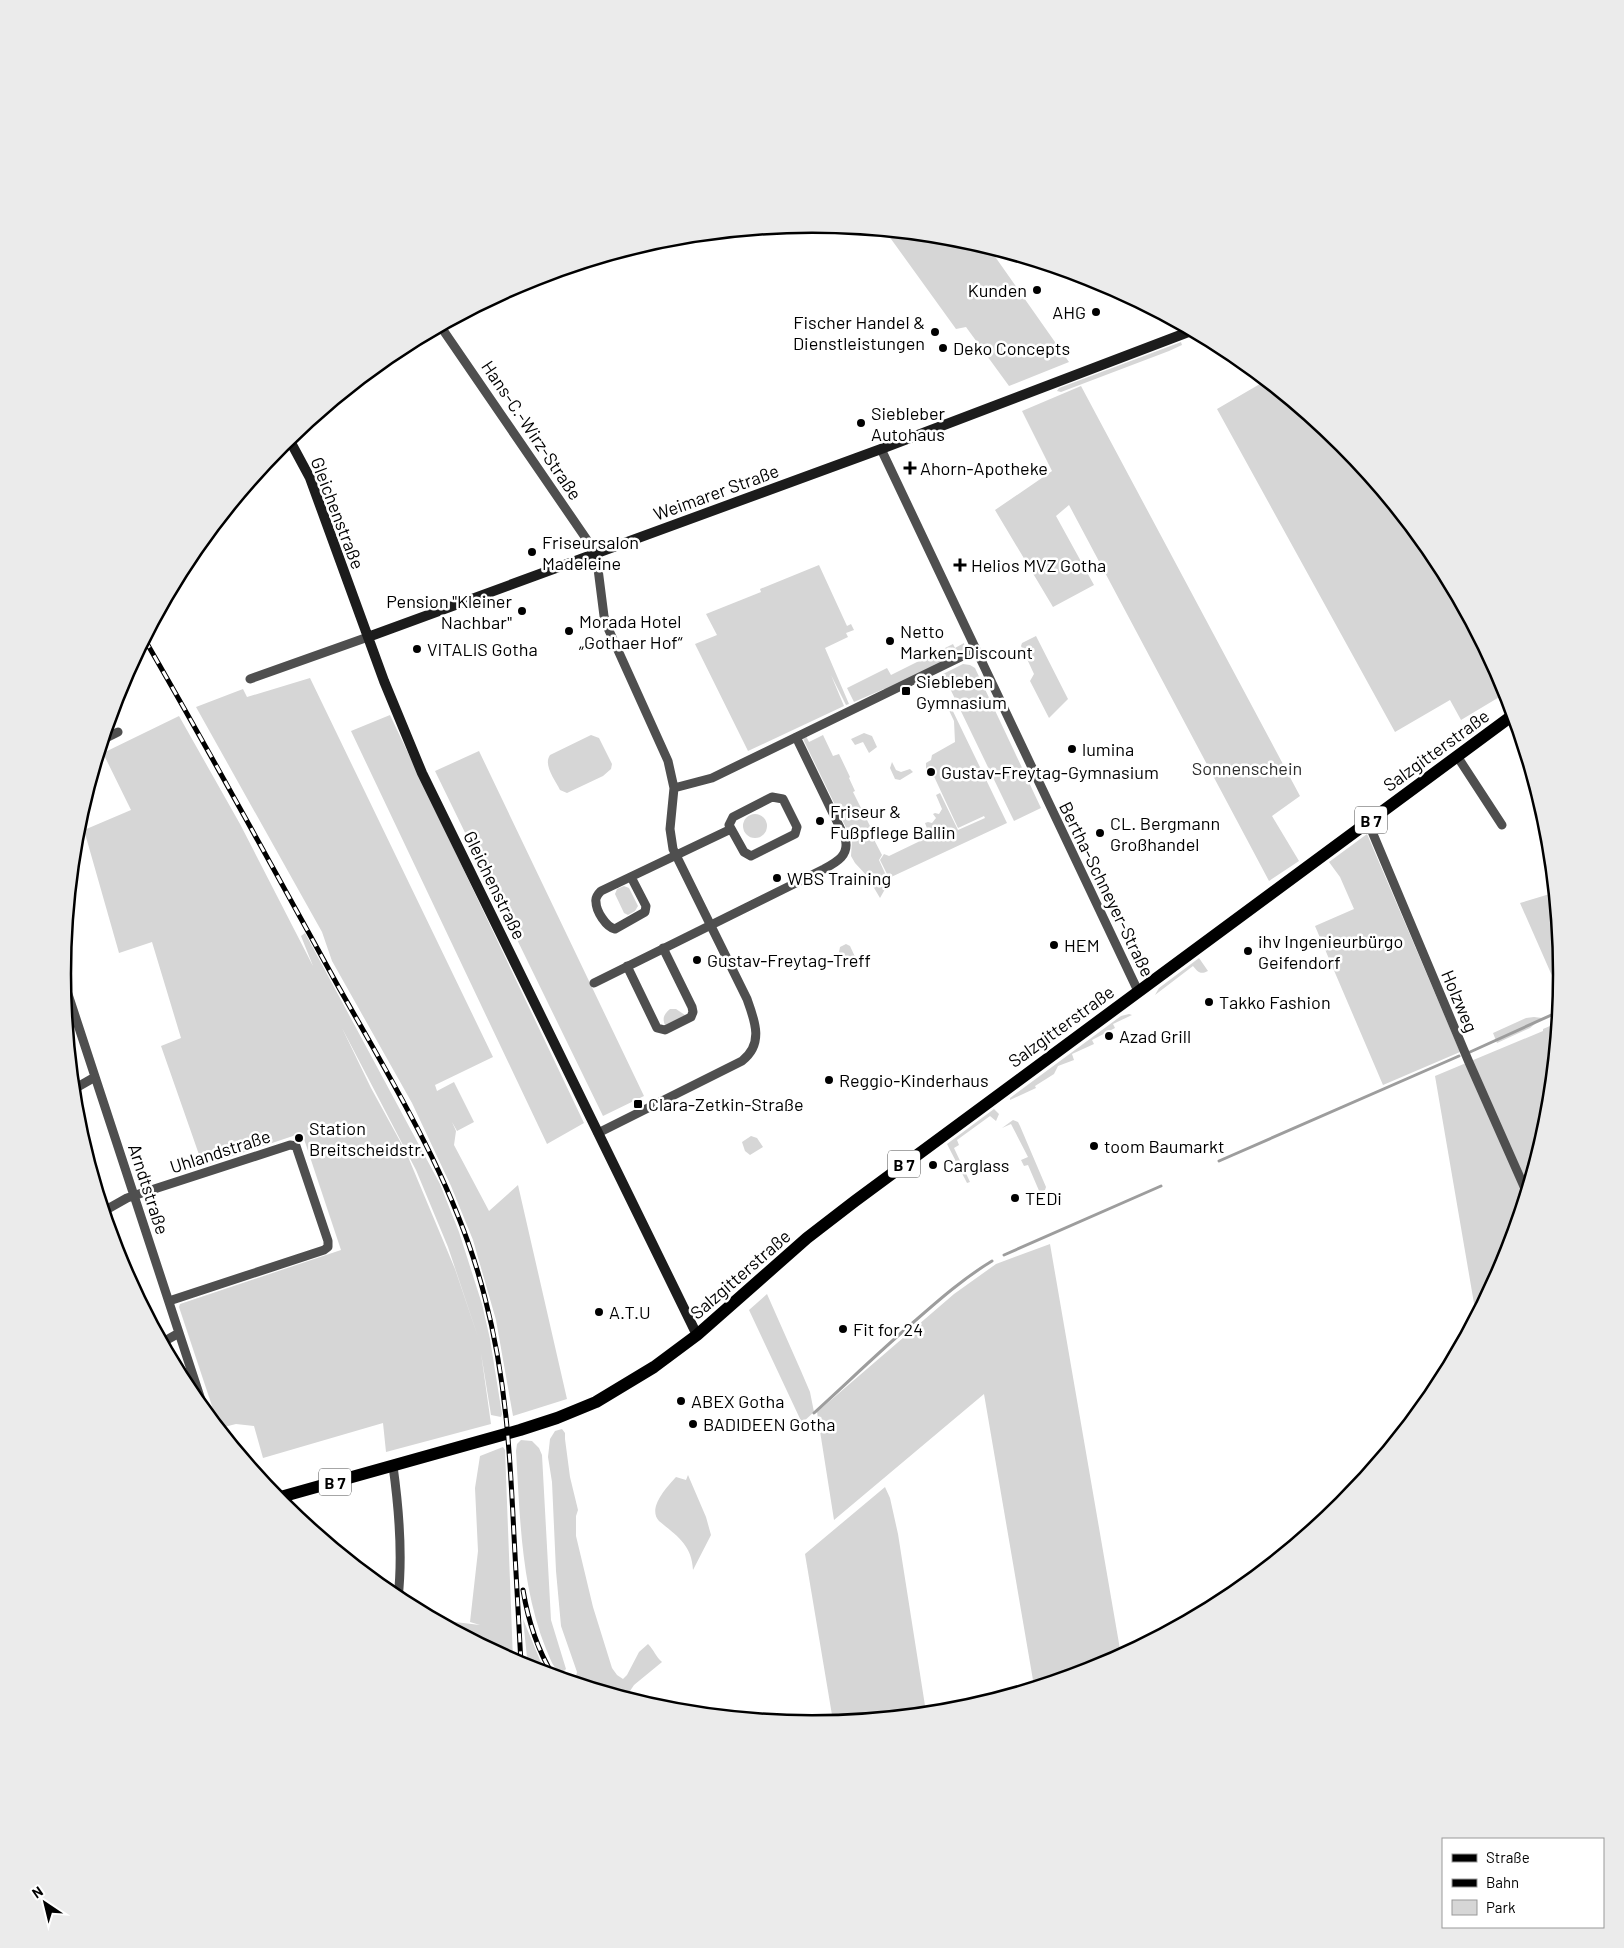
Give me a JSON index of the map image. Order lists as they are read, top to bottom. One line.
{"streets":{"main road":["Salzgitterstraße","B 7"],"street":["Hans-C.-Wirz-Straße","Weimarer Straße","Gleichenstraße","Bertha-Schneyer-Straße","Holzweg","Uhlandstraße","Arndtstraße"]},"crossings":[["Hans-C.-Wirz-Straße","Weimarer Straße"],["Weimarer Straße","Gleichenstraße"],["Weimarer Straße","Bertha-Schneyer-Straße"],["Gleichenstraße","Salzgitterstraße"],["Salzgitterstraße","B 7"],["Salzgitterstraße","Bertha-Schneyer-Straße"],["Salzgitterstraße","Holzweg"],["Uhlandstraße","Arndtstraße"]],"parks":["Sonnenschein"],"places":{"other":["Kunden","AHG","Fischer Handel & Dienstleistungen","Deko Concepts","Siebleber Autohaus","Friseursalon Madeleine","Pension \"Kleiner Nachbar\"","Morada Hotel „Gothaer Hof“","Netto Marken-Discount","VITALIS Gotha","lumina","Gustav-Freytag-Gymnasium","Friseur & Fußpflege Ballin","CL. Bergmann Großhandel","WBS Training","HEM","ihv Ingenieurbürgo Geifendorf","Gustav-Freytag-Treff","Takko Fashion","Azad Grill","Reggio-Kinderhaus","Station Breitscheidstr.","toom Baumarkt","Carglass","TEDi","A.T.U","Fit for 24","ABEX Gotha","BADIDEEN Gotha"],"health":["Ahorn-Apotheke","Helios MVZ Gotha"],"transit":["Siebleben Gymnasium","Clara-Zetkin-Straße"]},"legend":["Straße","Bahn","Park"],"north":"top left"}
